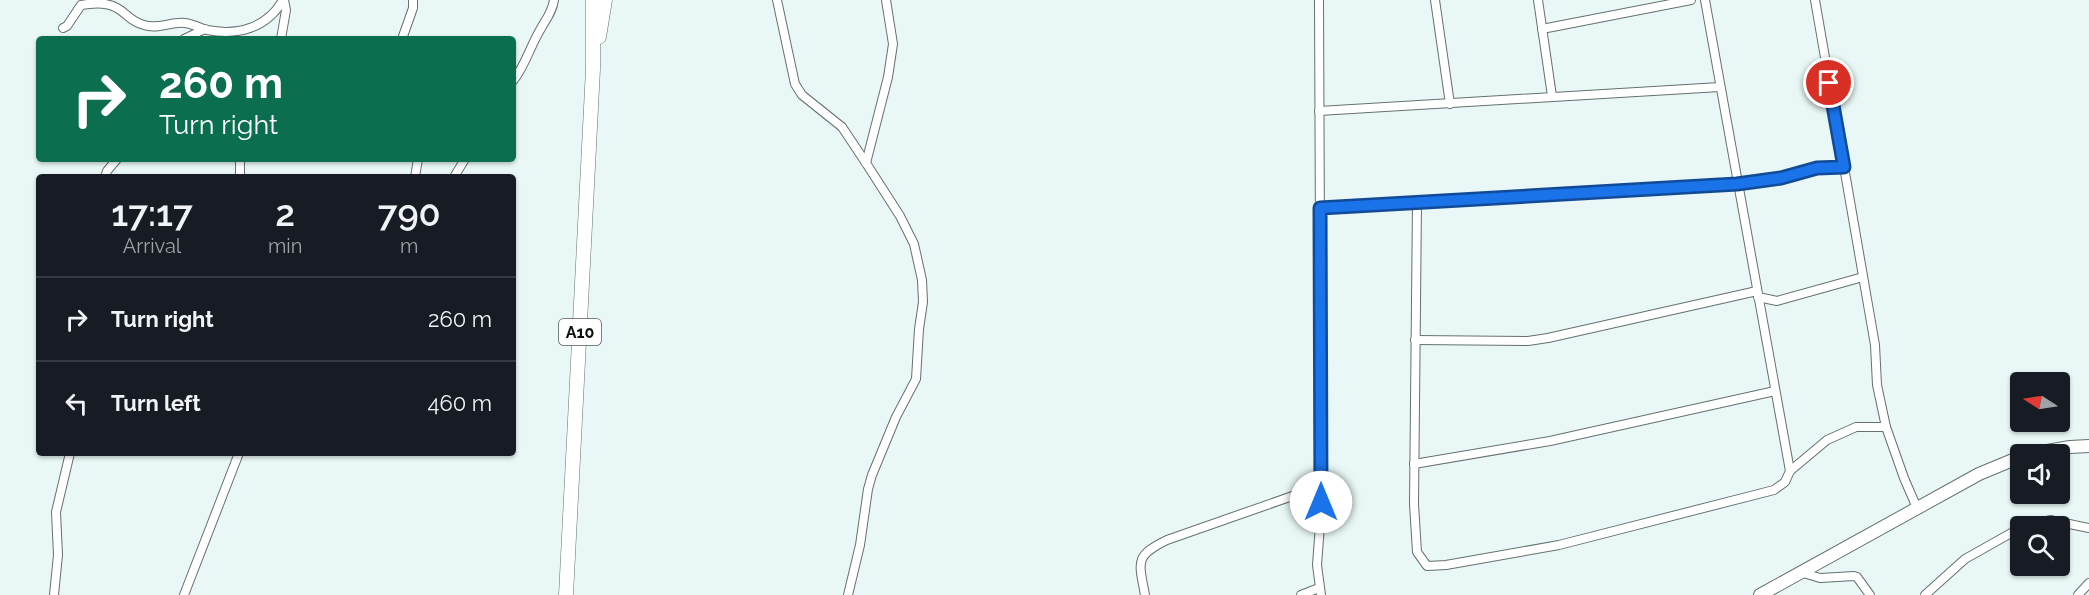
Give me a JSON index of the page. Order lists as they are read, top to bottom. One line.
{"streets":{"main road":["A10"]},"north":"left","page":{"turn":["260 m","Turn right"],"eta":["17:17","Arrival","2","min","790","m"],"list":[{"name":"Turn right","value":"260 m"},{"name":"Turn left","value":"460 m"}]}}
